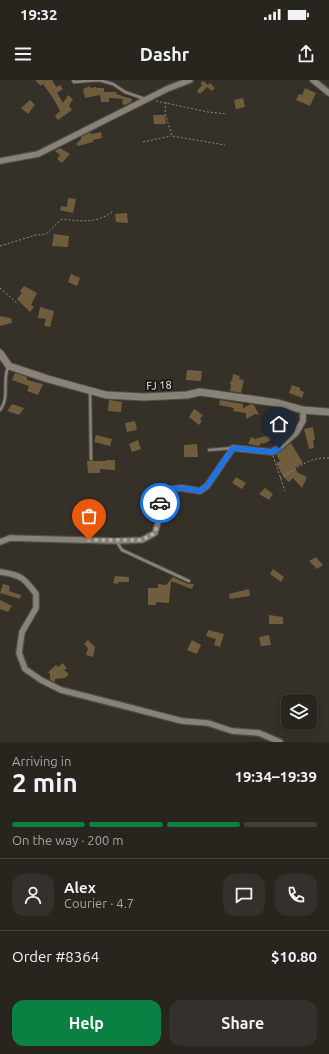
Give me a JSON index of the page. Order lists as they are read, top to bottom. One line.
{"streets":{"street":["FJ 18"]},"page":{"status":"19:32","header":"Dashr","heading":["2 min","Arriving in","19:34–19:39"],"panel":["Alex","Courier · 4.7","Order #8364","$10.80"],"bar":"On the way · 200 m","buttons":["Help","Share"]}}
